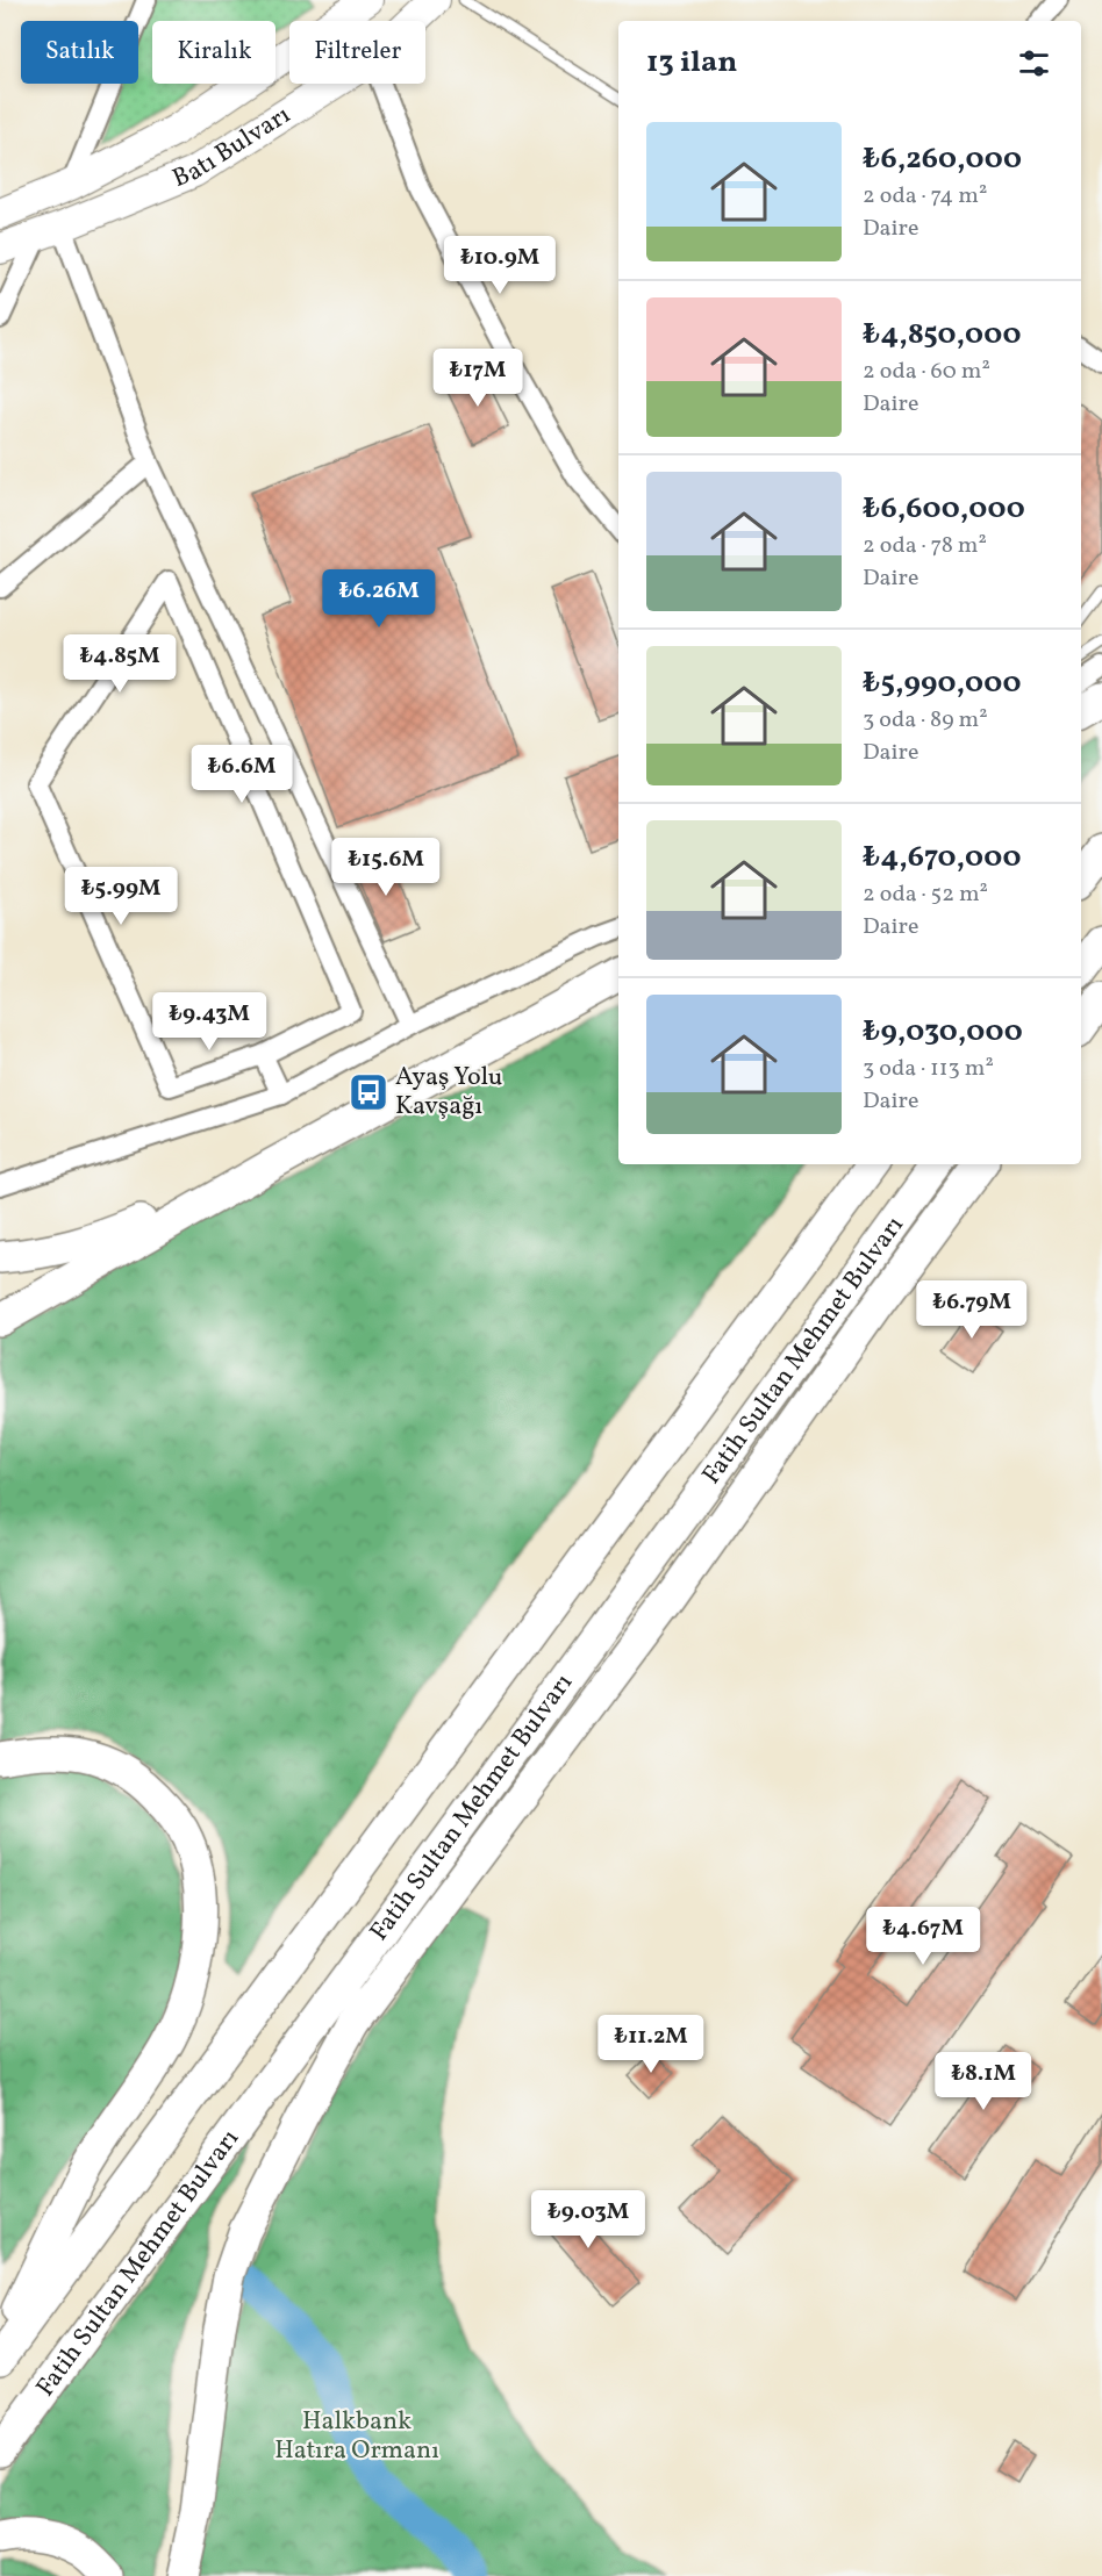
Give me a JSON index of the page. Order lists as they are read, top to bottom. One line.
{"streets":{"highway":["Fatih Sultan Mehmet Bulvarı"],"main road":["Batı Bulvarı"]},"parks":["Halkbank Hatıra Ormanı"],"places":{"bus stop":["Ayaş Yolu Kavşağı"]},"page":{"chip":["Satılık","Kiralık","Filtreler"],"heading":"13 ilan","list":[{"name":"₺6,260,000","note":"2 oda · 74 m² · Daire"},{"name":"₺4,850,000","note":"2 oda · 60 m² · Daire"},{"name":"₺6,600,000","note":"2 oda · 78 m² · Daire"},{"name":"₺5,990,000","note":"3 oda · 89 m² · Daire"},{"name":"₺4,670,000","note":"2 oda · 52 m² · Daire"},{"name":"₺9,030,000","note":"3 oda · 113 m² · Daire"}],"price":["₺10.9M","₺17M","₺6.26M","₺4.85M","₺6.6M","₺15.6M","₺5.99M","₺9.43M","₺6.79M","₺4.67M","₺11.2M","₺8.1M","₺9.03M"]}}
